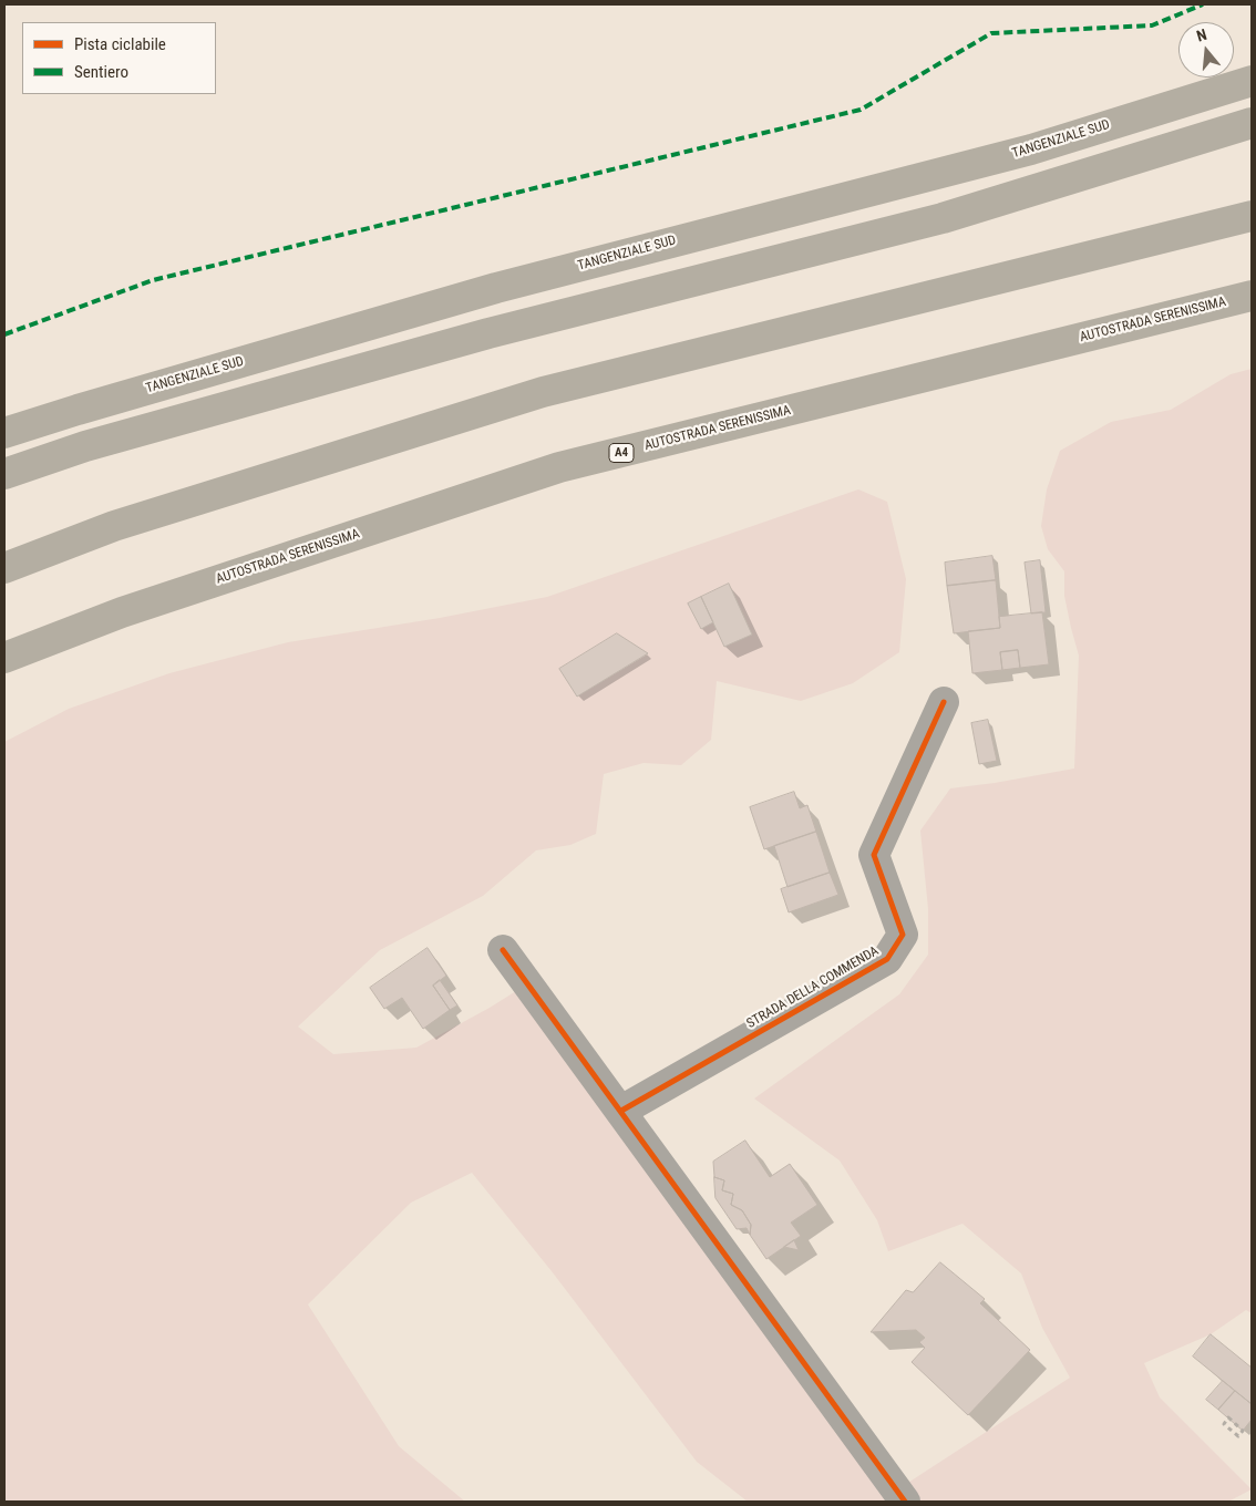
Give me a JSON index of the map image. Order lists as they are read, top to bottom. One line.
{"streets":{"highway":["TANGENZIALE SUD","AUTOSTRADA SERENISSIMA","A4"],"street":["STRADA DELLA COMMENDA"]},"legend":["Pista ciclabile","Sentiero"],"north":"top"}
